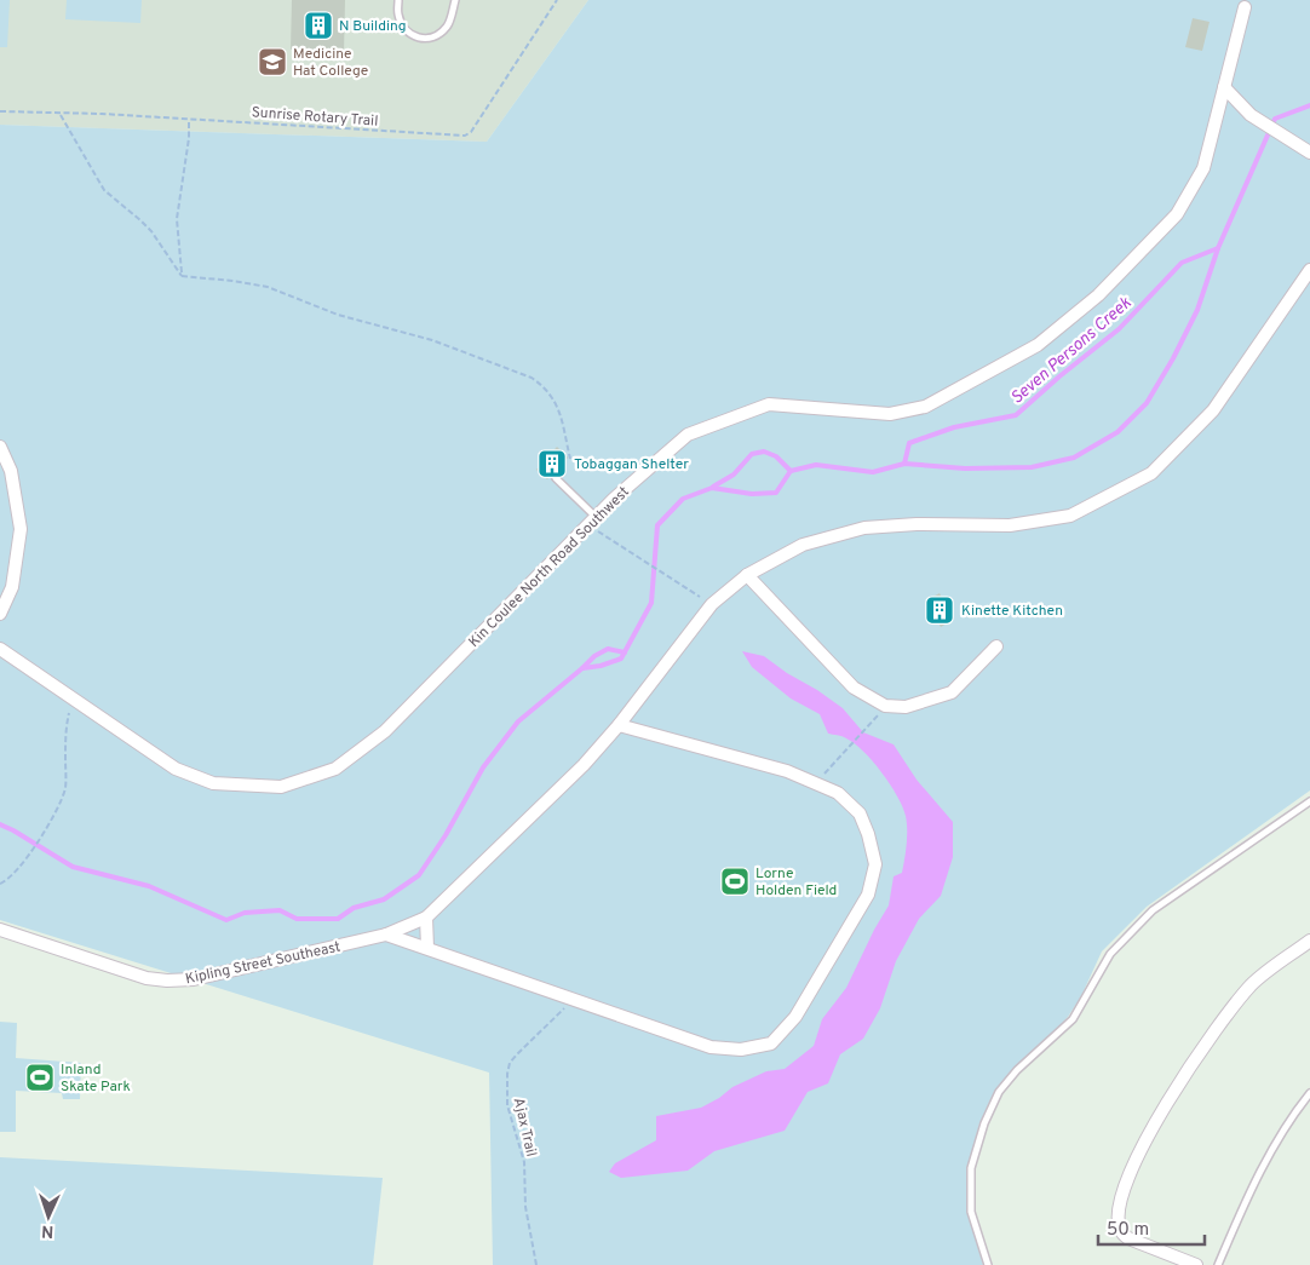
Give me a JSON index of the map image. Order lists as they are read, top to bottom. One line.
{"streets":{"street":["Kin Coulee North Road Southwest","Kipling Street Southeast"],"path":["Sunrise Rotary Trail","Ajax Trail"]},"water":["Seven Persons Creek"],"places":{"building":["N Building","Tobaggan Shelter","Kinette Kitchen"],"school or university":["Medicine Hat College"],"sports":["Lorne Holden Field","Inland Skate Park"]},"scale_bar":"50 m","north":"bottom"}
